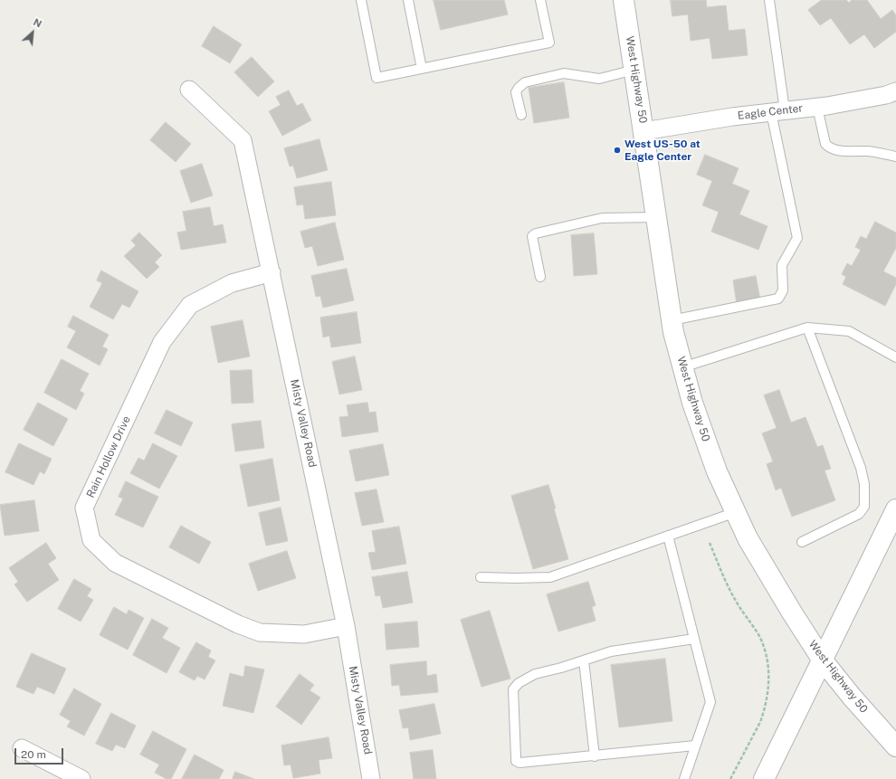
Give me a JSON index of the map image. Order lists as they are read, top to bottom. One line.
{"streets":{"main road":["West Highway 50"],"street":["Eagle Center","Misty Valley Road","Rain Hollow Drive"]},"crossings":[["West Highway 50","Eagle Center"],["Misty Valley Road","Rain Hollow Drive"]],"places":["West US-50 at Eagle Center"],"scale_bar":"20 m","north":"top right"}
